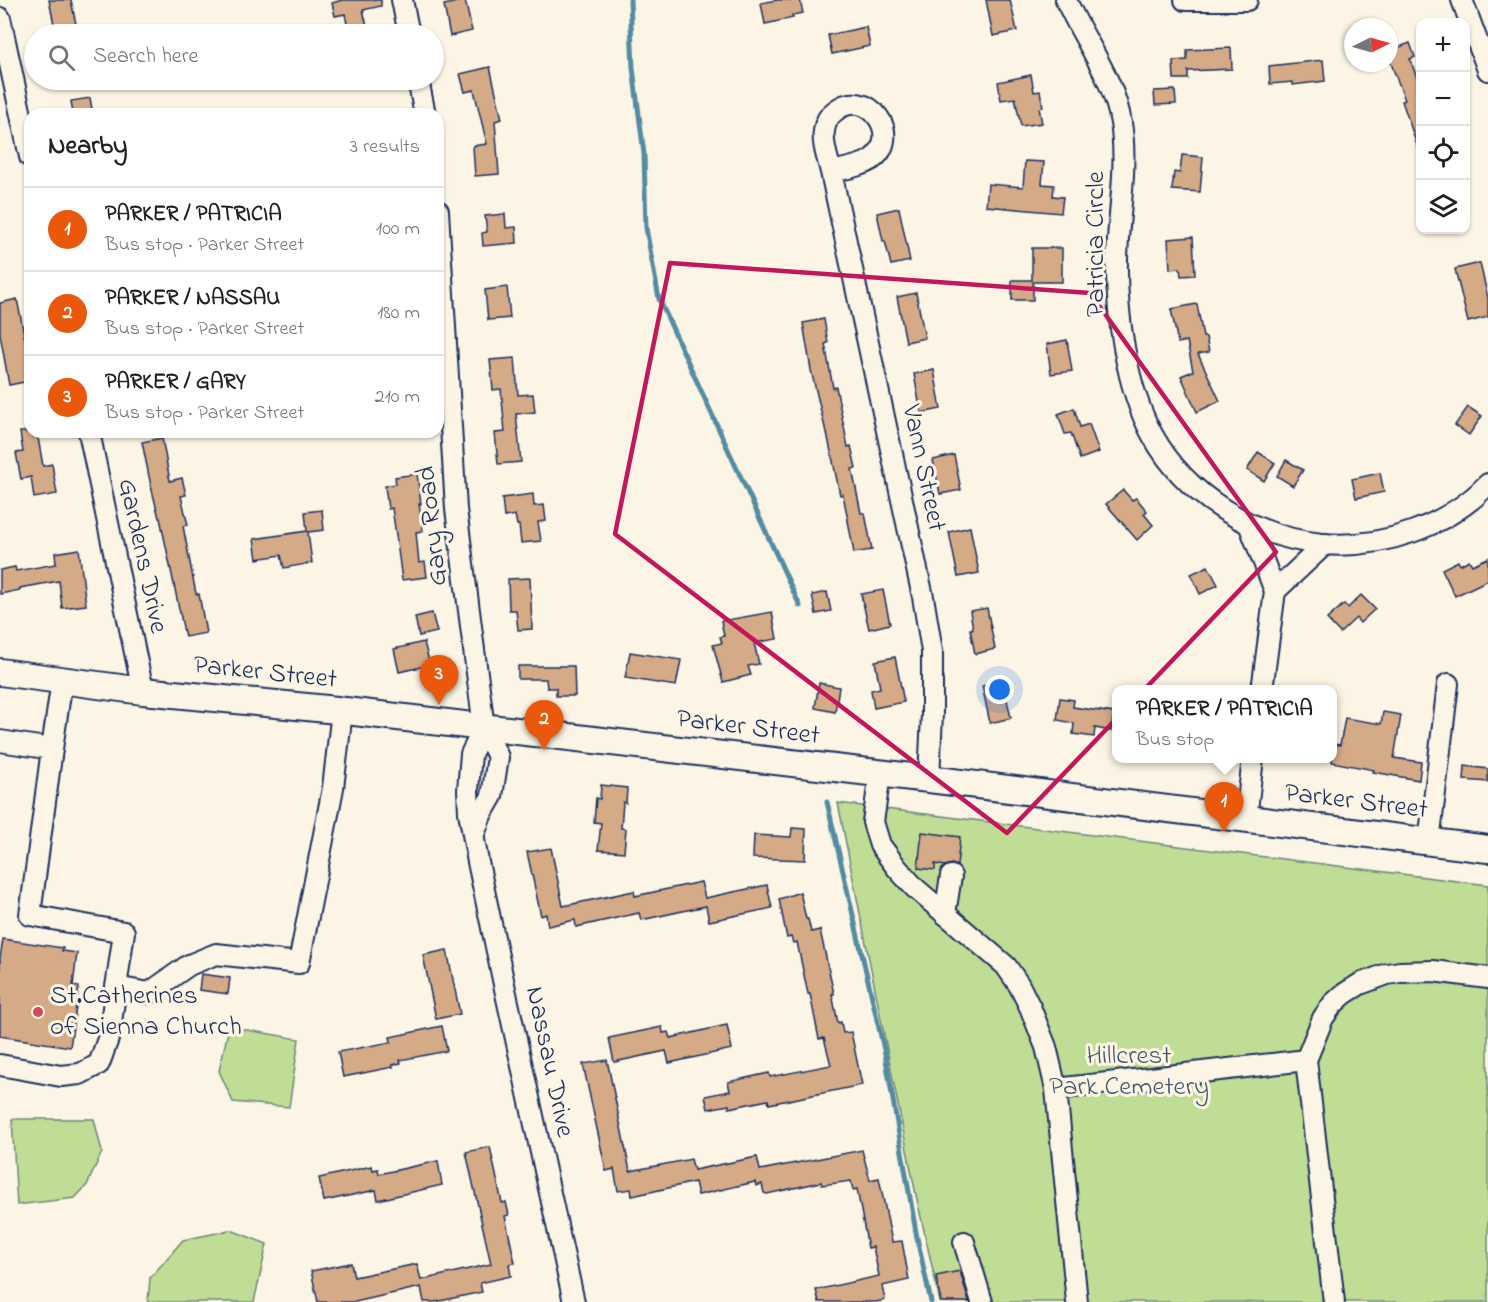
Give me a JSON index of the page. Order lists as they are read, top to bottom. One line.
{"streets":{"main road":["Parker Street"],"street":["Patricia Circle","Vann Street","Gary Road","Gardens Drive","Nassau Drive"]},"crossings":[["Vann Street","Parker Street"],["Gary Road","Parker Street"],["Gary Road","Nassau Drive"],["Gardens Drive","Parker Street"],["Parker Street","Nassau Drive"]],"parks":["Hillcrest Park Cemetery"],"places":["St.Catherines of Sienna Church"],"north":"right","page":{"map_buttons":["+","−"],"search":"Search here","heading":["Nearby","3 results"],"list":[{"mark":"1","name":"PARKER / PATRICIA","note":"Bus stop · Parker Street","value":"100 m"},{"mark":"2","name":"PARKER / NASSAU","note":"Bus stop · Parker Street","value":"180 m"},{"mark":"3","name":"PARKER / GARY","note":"Bus stop · Parker Street","value":"210 m"}],"pins":["3","2","1"],"popup":["PARKER / PATRICIA","Bus stop"]}}
